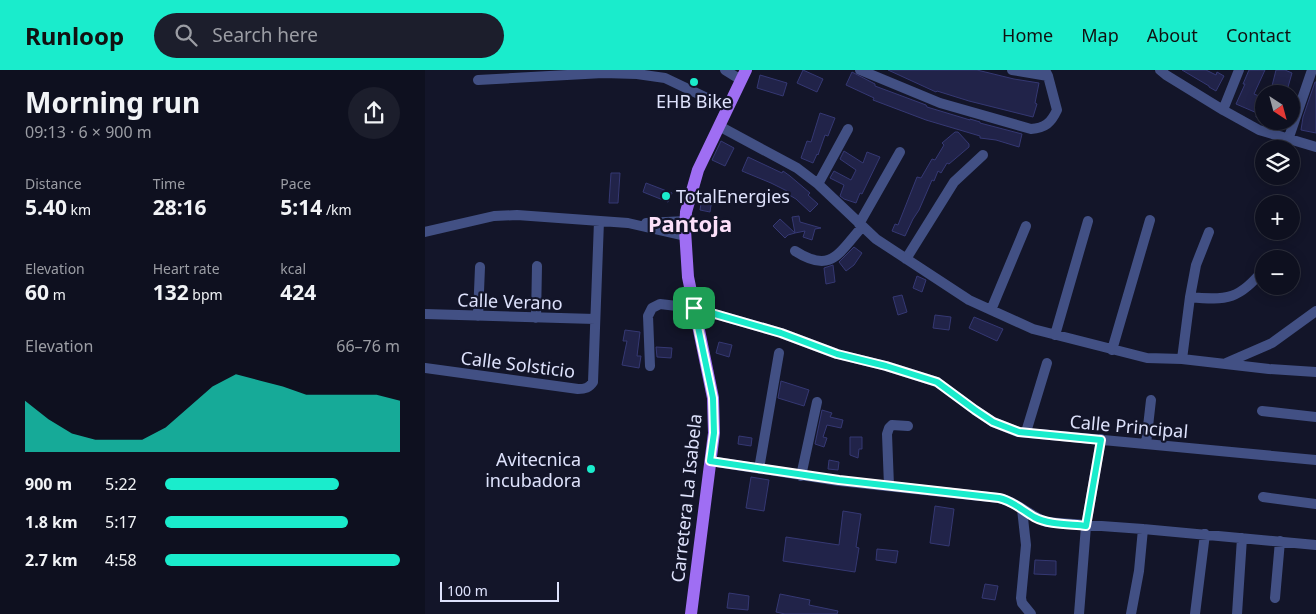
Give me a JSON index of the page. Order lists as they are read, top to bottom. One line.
{"streets":{"main road":["Carretera La Isabela"],"street":["Calle Verano","Calle Solsticio","Calle Principal"]},"crossings":[["Calle Verano","Calle Solsticio"],["Calle Principal","Carretera La Isabela"]],"districts":["Pantoja"],"places":["EHB Bike","TotalEnergies","Avitecnica incubadora"],"scale_bar":"100 m","north":"bottom right","page":{"header":"Runloop","search":"Search here","nav":["Home","Map","About","Contact"],"heading":["Morning run","09:13 · 6 × 900 m"],"map_buttons":["+","−"],"stats":[["Distance","5.40 km"],["Time","28:16"],["Pace","5:14 /km"],["Elevation","60 m"],["Heart rate","132 bpm"],["kcal","424"]],"chart":["Elevation","66–76 m"],"list":[{"name":"900 m","note":"5:22"},{"name":"1.8 km","note":"5:17"},{"name":"2.7 km","note":"4:58"}],"scale":"100 m"}}
